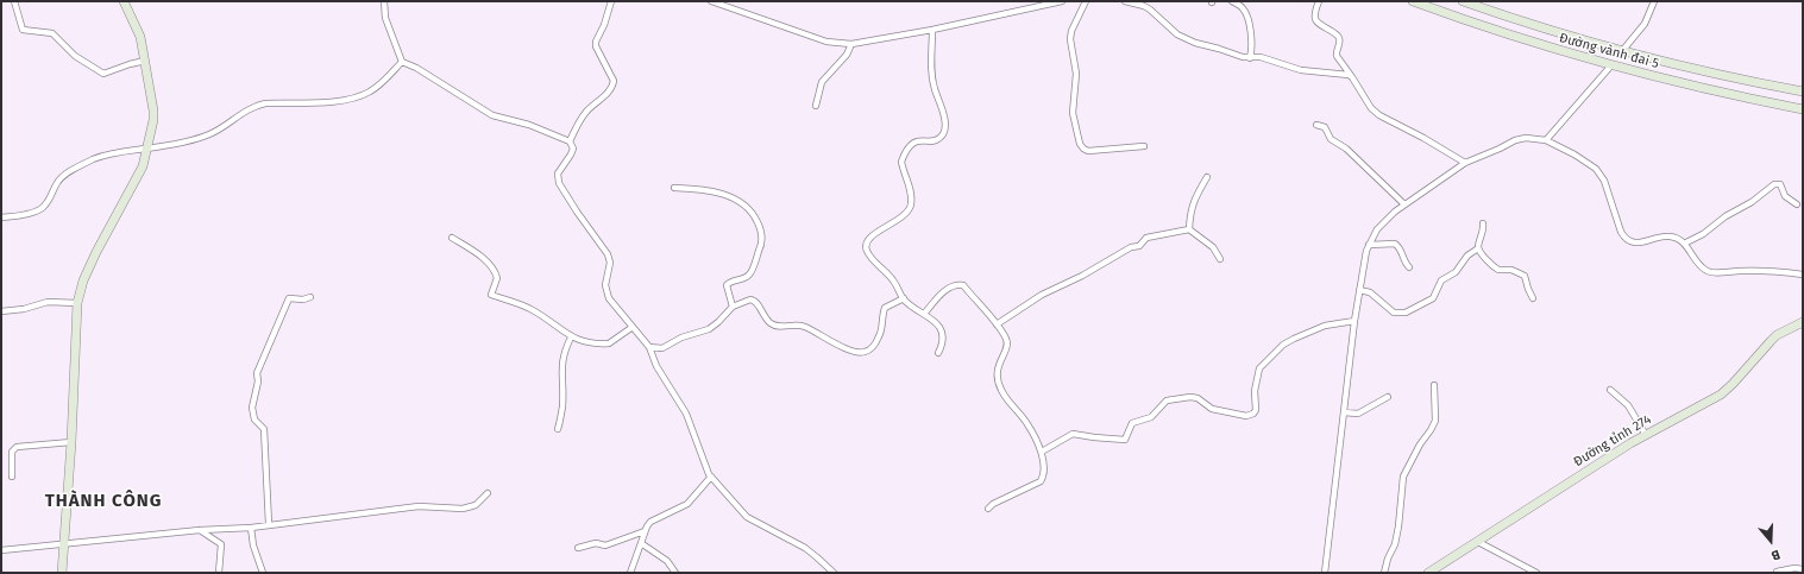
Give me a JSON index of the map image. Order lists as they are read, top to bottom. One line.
{"streets":{"main road":["Đường vành đai 5","Đường tỉnh 274"]},"districts":["THÀNH CÔNG"],"north":"bottom"}
